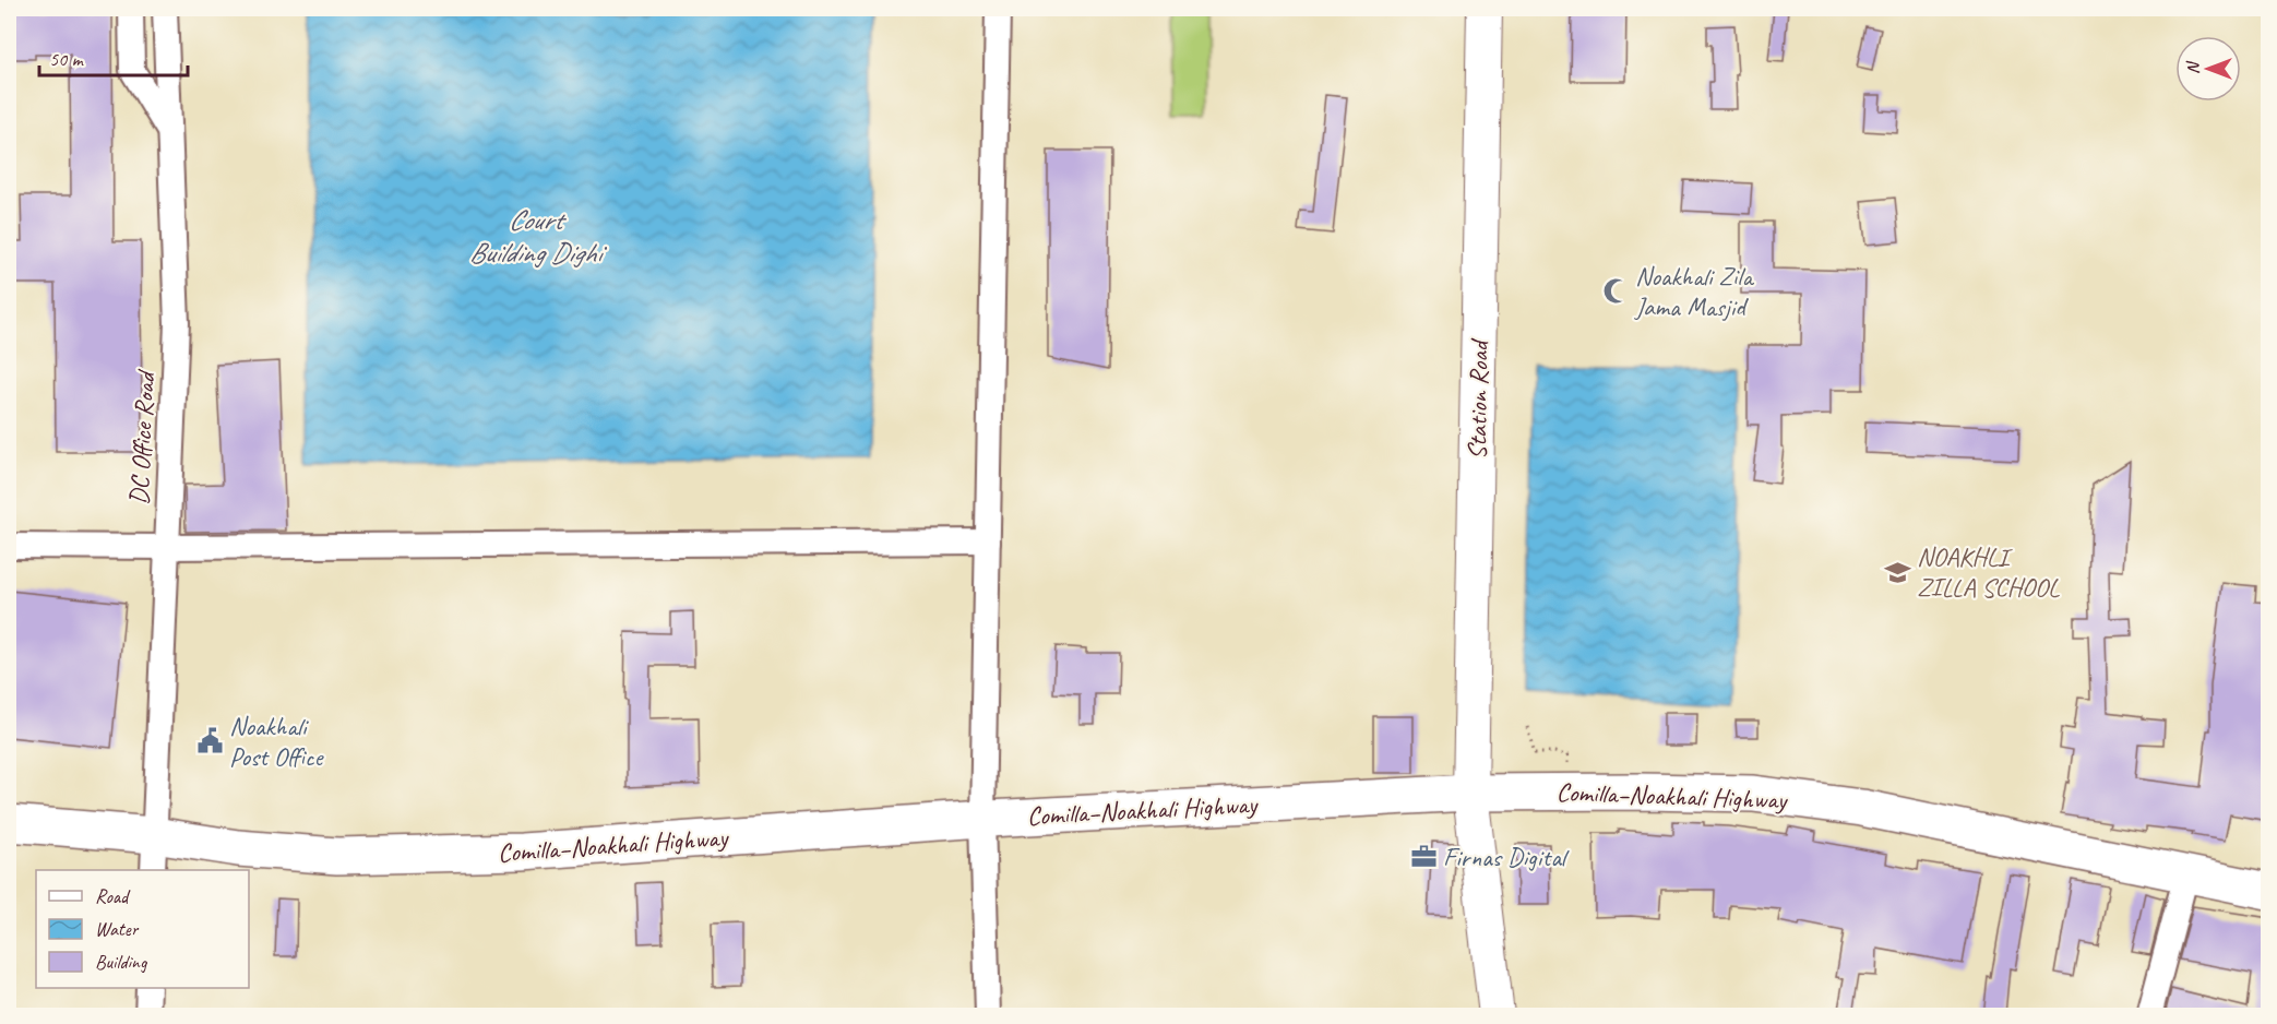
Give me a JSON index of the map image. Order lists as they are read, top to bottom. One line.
{"streets":{"highway":["Comilla–Noakhali Highway"],"street":["Station Road","DC Office Road"]},"crossings":[["Station Road","Comilla–Noakhali Highway"],["DC Office Road","Comilla–Noakhali Highway"]],"water":["Court Building Dighi"],"places":{"mosque":["Noakhali Zila Jama Masjid"],"school or university":["NOAKHLI ZILLA SCHOOL"],"public building":["Noakhali Post Office"],"office":["Firnas Digital"]},"legend":["Road","Water","Building"],"scale_bar":"50 m","north":"left"}
